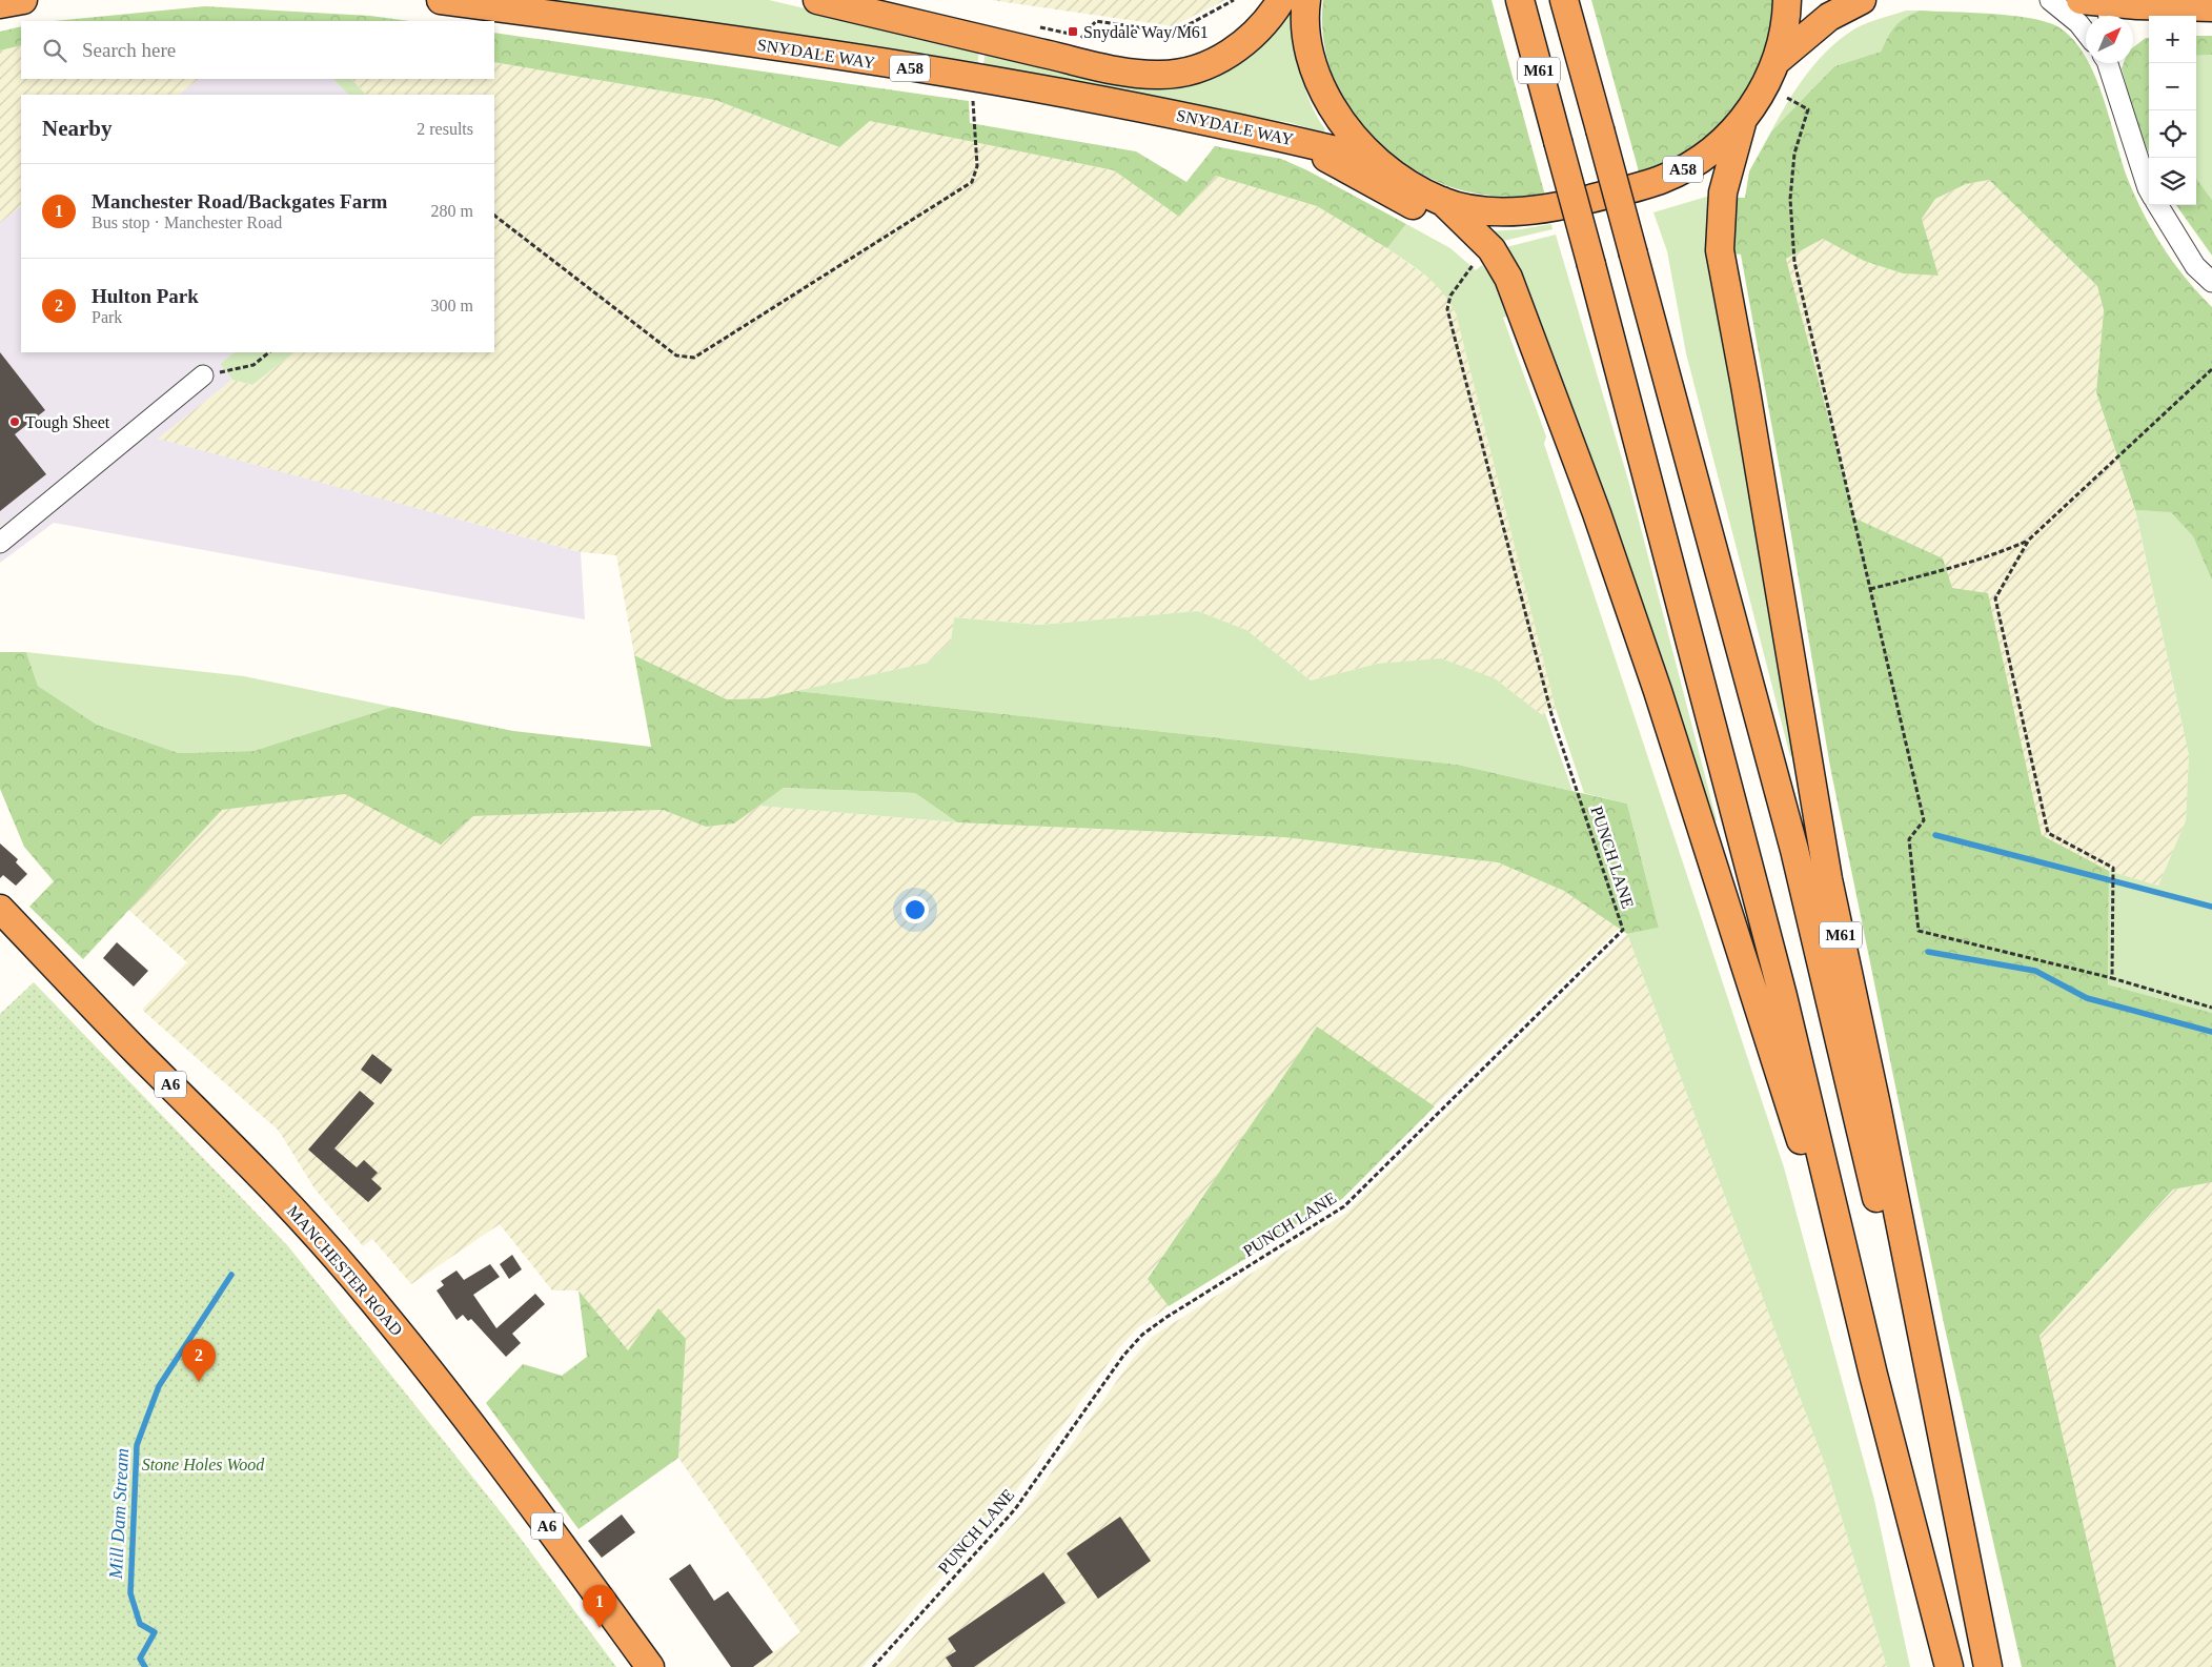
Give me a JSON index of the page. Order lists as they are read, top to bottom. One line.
{"streets":{"highway":["SNYDALE WAY","A58","M61","A6","MANCHESTER ROAD"],"path":["PUNCH LANE"]},"crossings":[["SNYDALE WAY","A58"],["A58","M61"]],"water":["Mill Dam Stream"],"parks":["Stone Holes Wood"],"places":{"transit":["Snydale Way/M61"],"other":["Tough Sheet"]},"north":"top right","page":{"map_buttons":["+","−"],"search":"Search here","heading":["Nearby","2 results"],"list":[{"mark":"1","name":"Manchester Road/Backgates Farm","note":"Bus stop · Manchester Road","value":"280 m"},{"mark":"2","name":"Hulton Park","note":"Park","value":"300 m"}],"pins":["2","1"]}}
